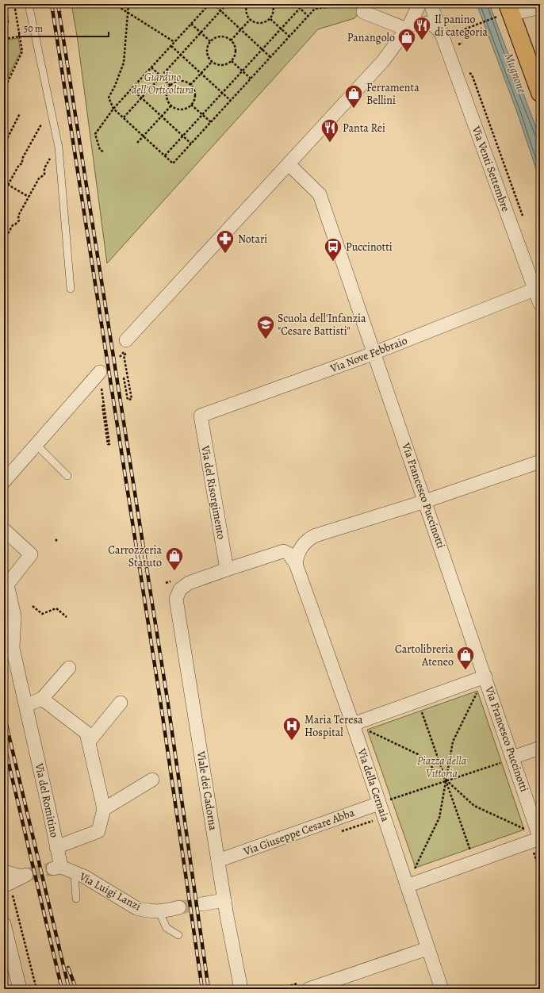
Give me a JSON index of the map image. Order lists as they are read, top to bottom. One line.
{"streets":{"street":["Via Venti Settembre","Via Nove Febbraio","Via del Risorgimento","Via Francesco Puccinotti","Via della Cernaia","Viale dei Cadorna","Via del Romitino","Via Giuseppe Cesare Abba","Via Luigi Lanzi"]},"crossings":[["Via Venti Settembre","Via Nove Febbraio"],["Via Nove Febbraio","Via del Risorgimento"],["Via Nove Febbraio","Via Francesco Puccinotti"],["Via del Risorgimento","Viale dei Cadorna"],["Via della Cernaia","Via Giuseppe Cesare Abba"],["Viale dei Cadorna","Via Giuseppe Cesare Abba"],["Via del Romitino","Via Luigi Lanzi"]],"water":["Mugnone"],"parks":["Giardino dell'Orticoltura","Piazza della Vittoria"],"places":{"restaurant":["Il panino di categoria","Panta Rei"],"shop":["Panangolo","Ferramenta Bellini","Carrozzeria Statuto","Cartolibreria Ateneo"],"pharmacy":["Notari"],"bus stop":["Puccinotti"],"school or university":["Scuola dell'Infanzia \"Cesare Battisti\""],"hospital":["Maria Teresa Hospital"]},"scale_bar":"50 m"}
